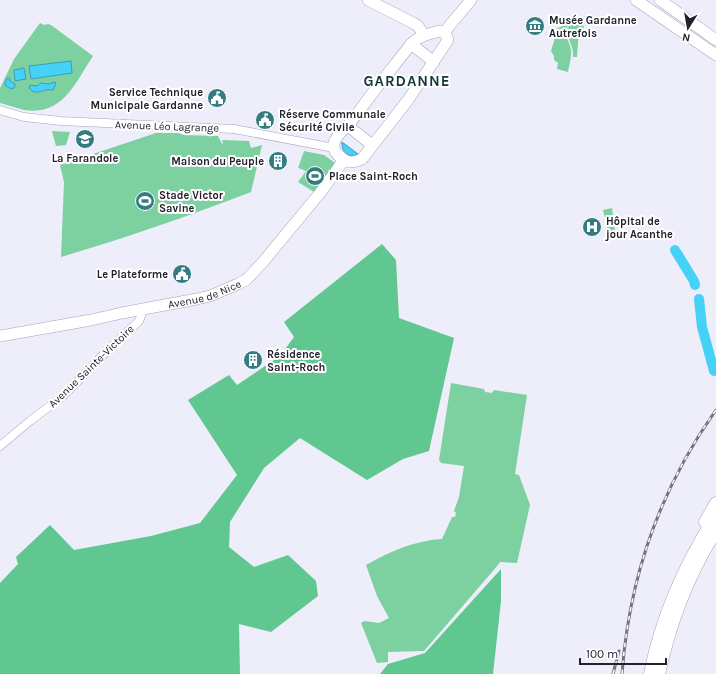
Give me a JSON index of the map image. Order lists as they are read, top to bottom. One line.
{"streets":{"main road":["Avenue de Nice"],"street":["Avenue Léo Lagrange","Avenue Sainte-Victoire"]},"crossings":[["Avenue de Nice","Avenue Sainte-Victoire"]],"districts":["GARDANNE"],"places":{"museum":["Musée Gardanne Autrefois"],"public building":["Service Technique Municipale Gardanne","Réserve Communale Sécurité Civile","Le Plateforme"],"school or university":["La Farandole"],"building":["Maison du Peuple","Résidence Saint-Roch"],"sports":["Place Saint-Roch","Stade Victor Savine"],"hospital":["Hôpital de jour Acanthe"]},"scale_bar":"100 m","north":"bottom"}
